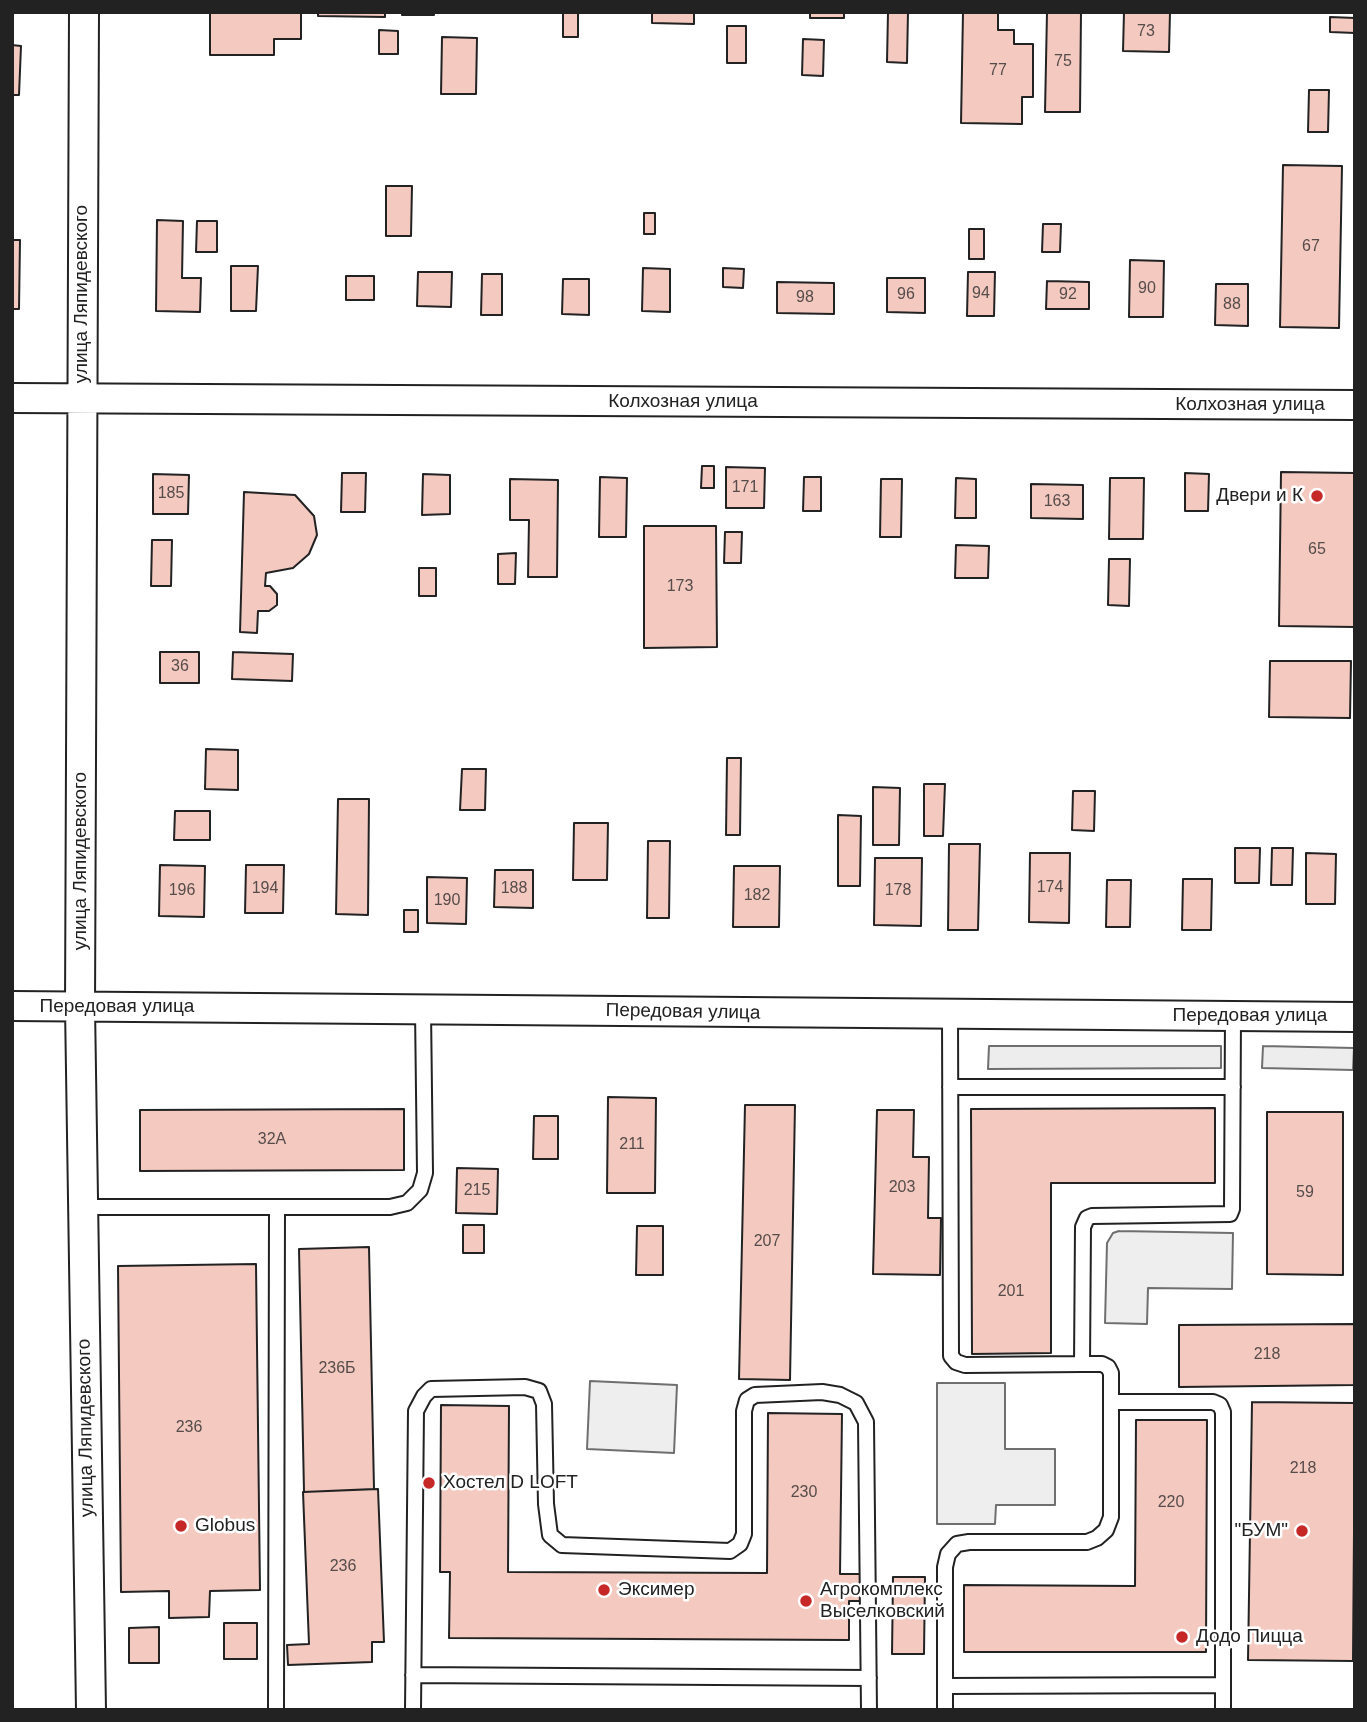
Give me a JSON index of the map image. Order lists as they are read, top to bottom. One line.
{"streets":{"street":["улица Ляпидевского","Колхозная улица","Передовая улица"]},"crossings":[["улица Ляпидевского","Колхозная улица"],["улица Ляпидевского","Передовая улица"]],"places":["Двери и К","Хостел D LOFT","Globus","\"БУМ\"","Эксимер","Агрокомплекс Выселковский","Додо Пицца"],"house_numbers":["73","75","77","67","90","94","96","92","98","88","171","185","163","65","173","36","174","194","188","196","178","182","190","32А","211","203","215","59","207","201","218","236Б","236","218","230","220","236"]}
